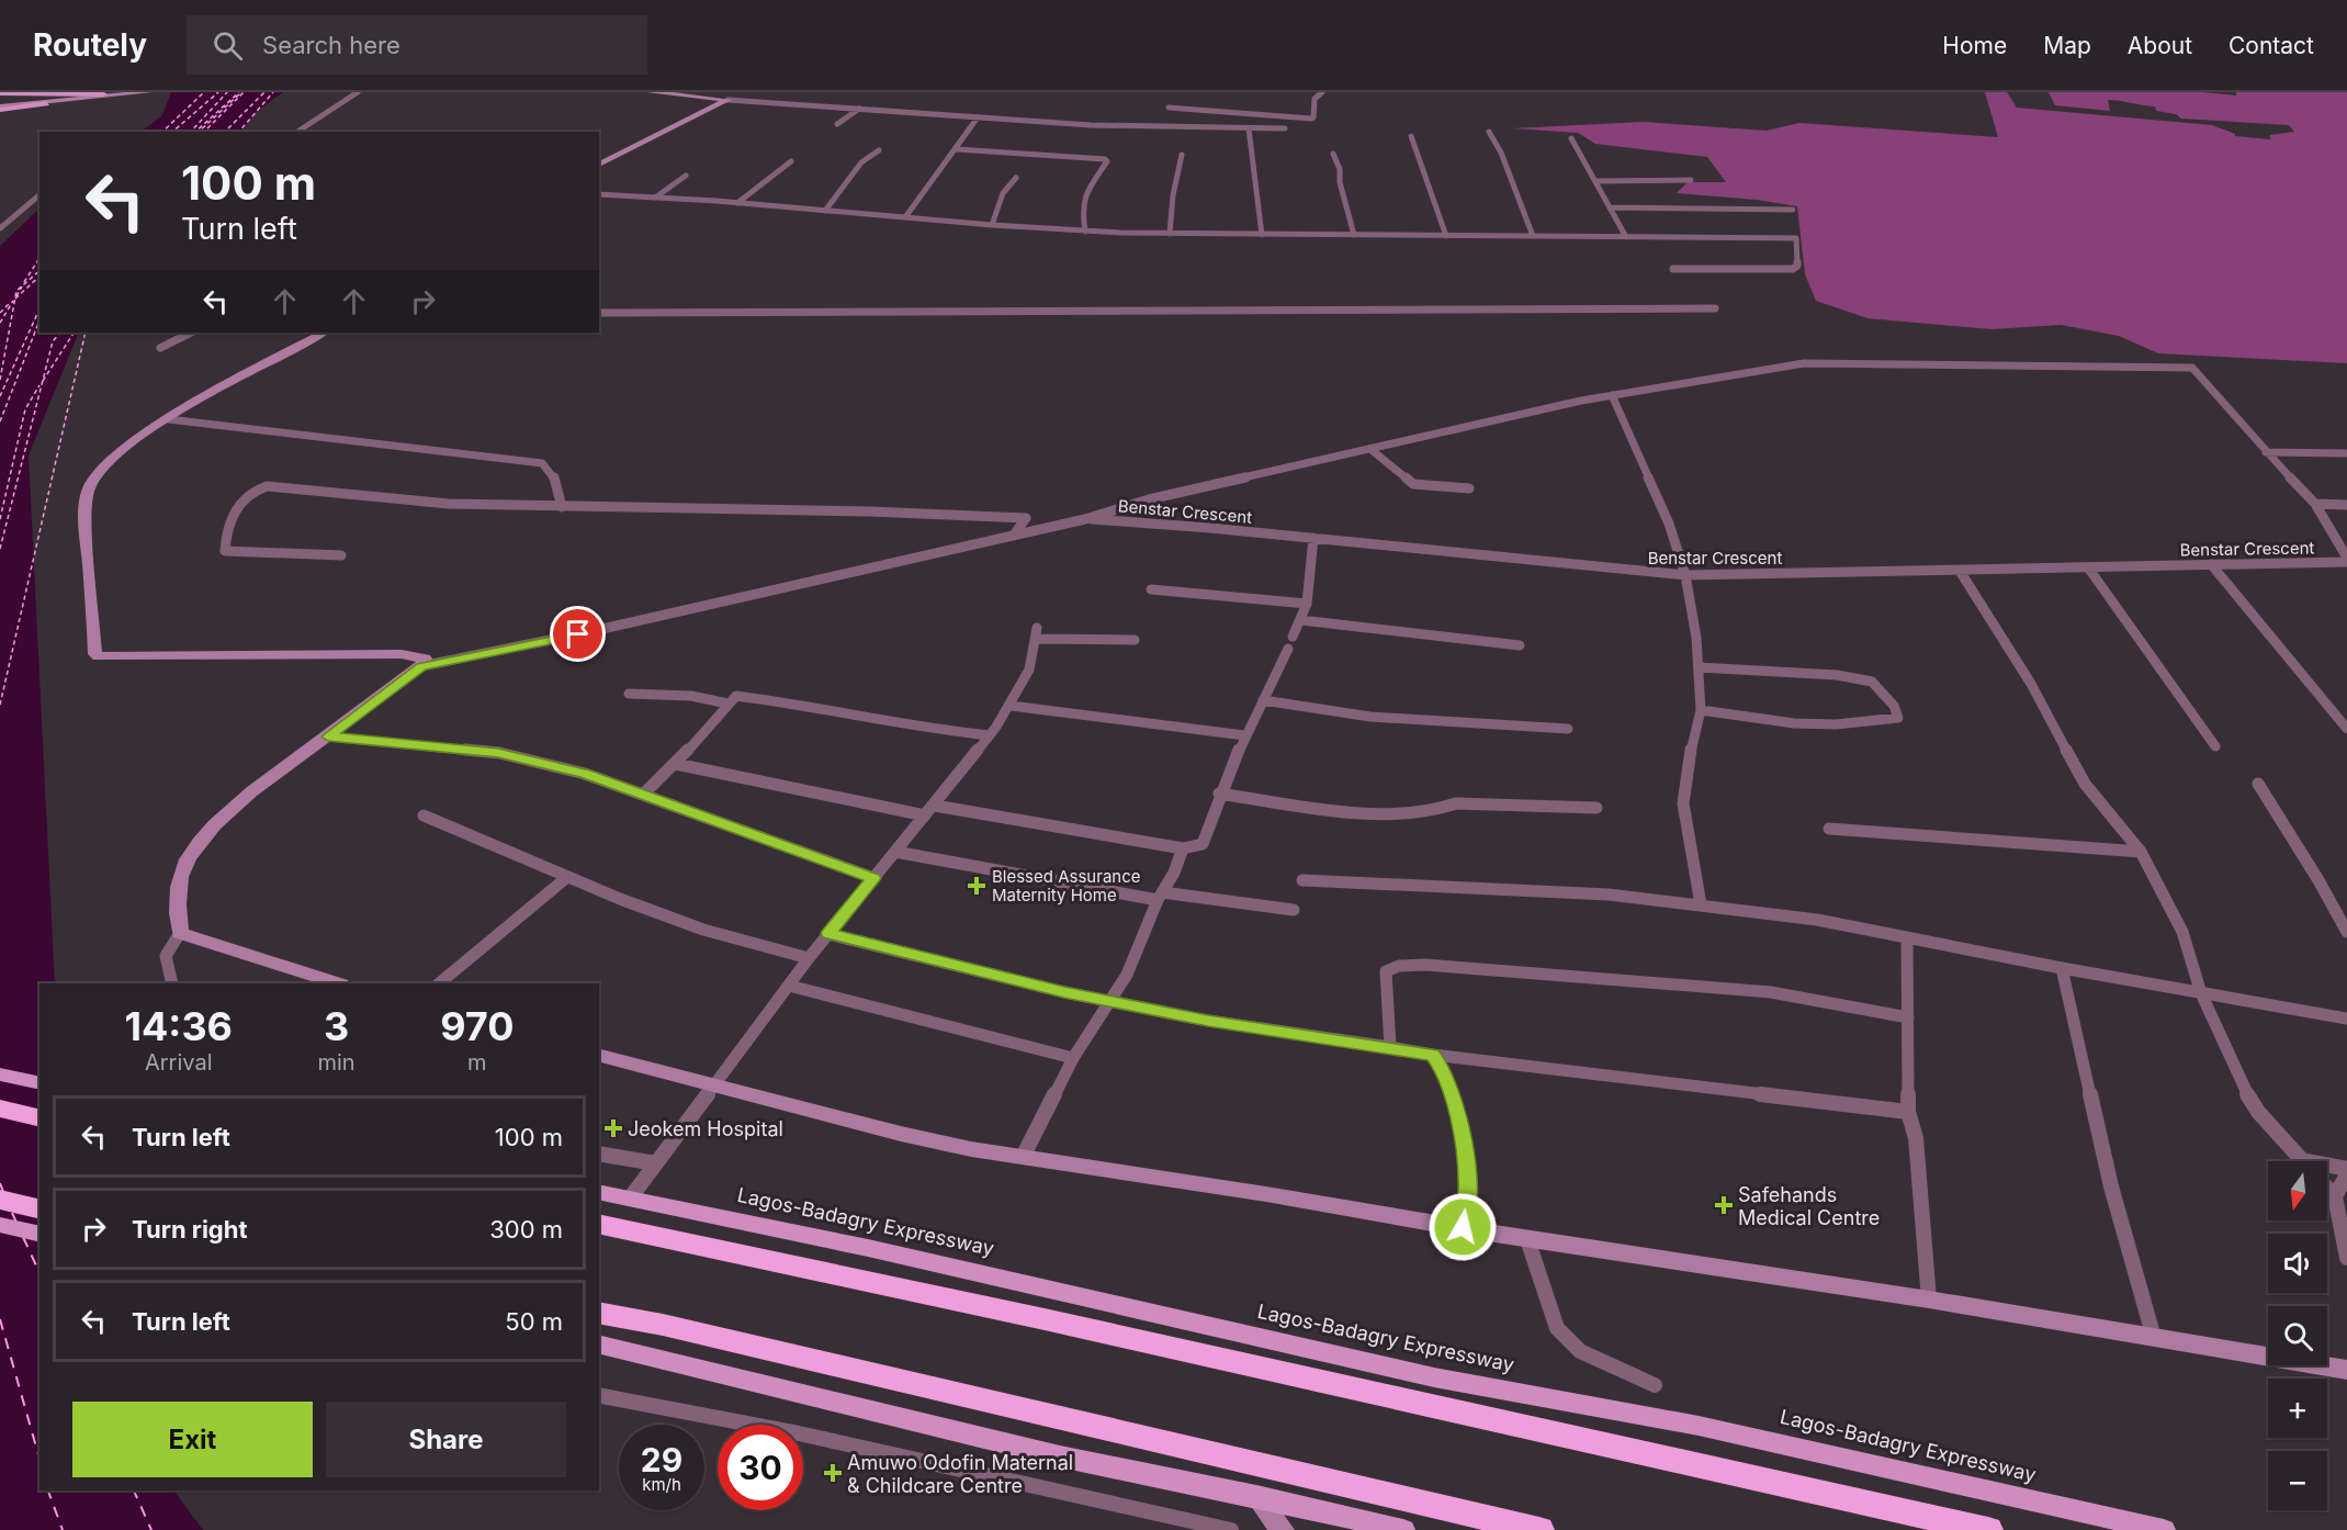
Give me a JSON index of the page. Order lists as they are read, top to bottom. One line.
{"streets":{"main road":["Lagos-Badagry Expressway"],"street":["Benstar Crescent"]},"places":{"health":["Blessed Assurance Maternity Home","Jeokem Hospital","Safehands Medical Centre","Amuwo Odofin Maternal & Childcare Centre"]},"north":"bottom","page":{"header":"Routely","search":"Search here","nav":["Home","Map","About","Contact"],"turn":["100 m","Turn left"],"eta":["14:36","Arrival","3","min","970","m"],"list":[{"name":"Turn left","value":"100 m"},{"name":"Turn right","value":"300 m"},{"name":"Turn left","value":"50 m"}],"map_buttons":["+","−"],"buttons":["Exit","Share"],"speed":"29 km/h","limit":"30"}}
